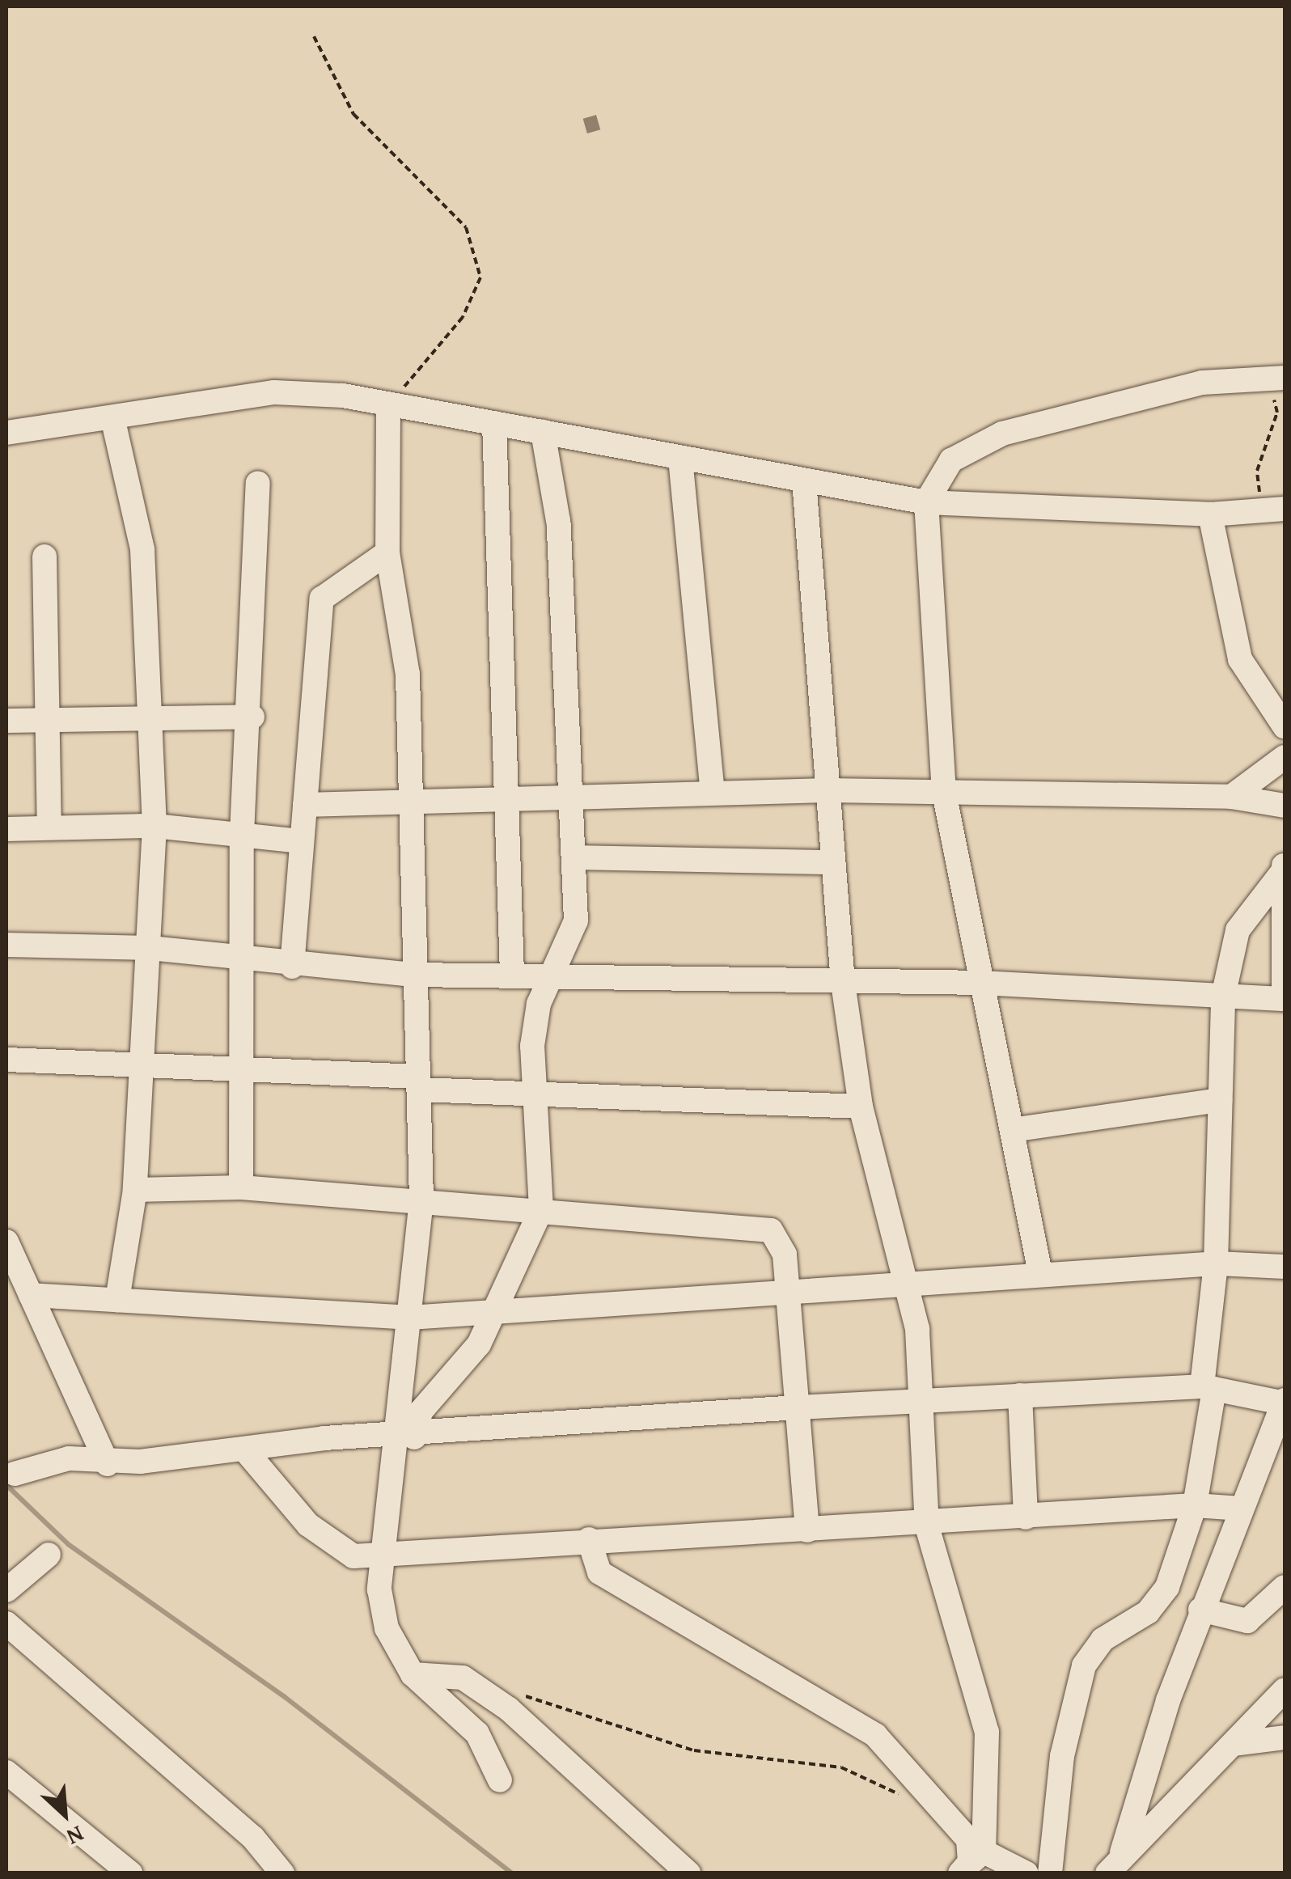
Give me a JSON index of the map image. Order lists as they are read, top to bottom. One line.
{"north":"bottom right"}
